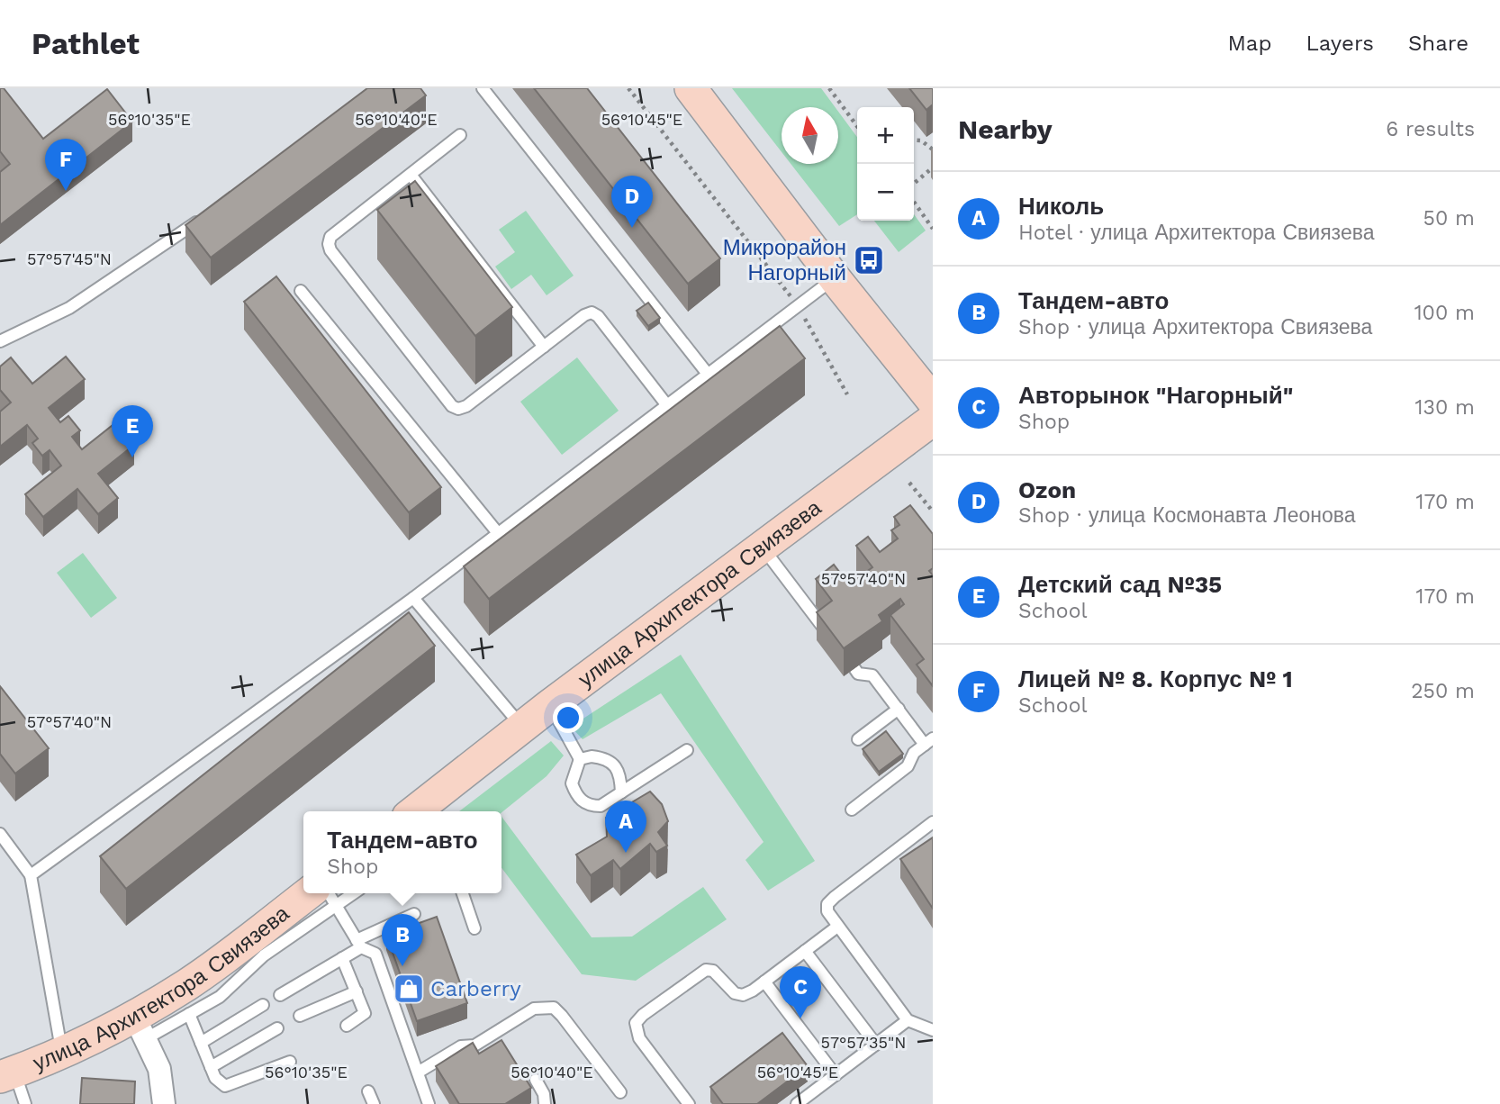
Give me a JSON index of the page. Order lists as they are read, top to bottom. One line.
{"streets":{"main road":["улица Архитектора Свиязева"]},"places":{"bus stop":["Микрорайон Нагорный"],"shop":["Carberry"]},"north":"top","page":{"header":"Pathlet","nav":["Map","Layers","Share"],"heading":["Nearby","6 results"],"map_buttons":["+","−"],"pins":["F","D","E","A","B","C"],"list":[{"mark":"A","name":"Николь","note":"Hotel · улица Архитектора Свиязева","value":"50 m"},{"mark":"B","name":"Тандем-авто","note":"Shop · улица Архитектора Свиязева","value":"100 m"},{"mark":"C","name":"Авторынок \"Нагорный\"","note":"Shop","value":"130 m"},{"mark":"D","name":"Ozon","note":"Shop · улица Космонавта Леонова","value":"170 m"},{"mark":"E","name":"Детский сад №35","note":"School","value":"170 m"},{"mark":"F","name":"Лицей № 8. Корпус № 1","note":"School","value":"250 m"}],"popup":["Тандем-авто","Shop"]},"coordinates":["56°10'35\"E","56°10'40\"E","56°10'45\"E","57°57'45\"N","57°57'40\"N","57°57'35\"N"]}
